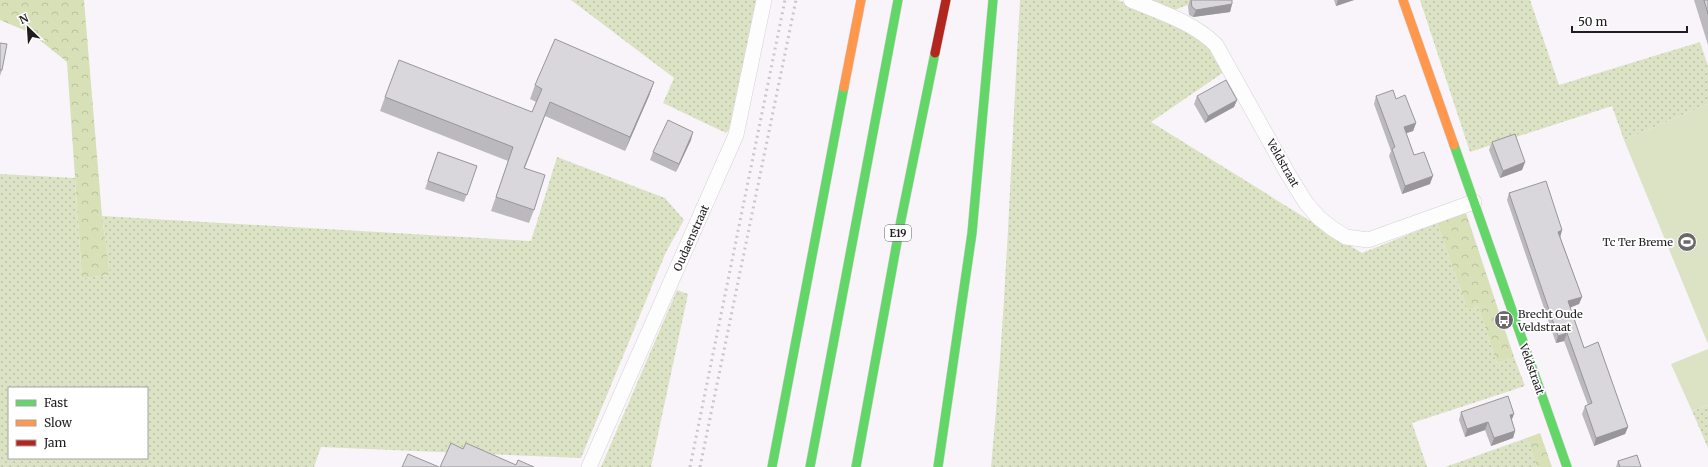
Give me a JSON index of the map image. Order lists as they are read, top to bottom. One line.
{"streets":{"main road":["Veldstraat","E19"],"street":["Oudaenstraat"]},"places":{"sports":["Tc Ter Breme"],"bus stop":["Brecht Oude Veldstraat"]},"legend":["Fast","Slow","Jam"],"scale_bar":"50 m","north":"top left"}
